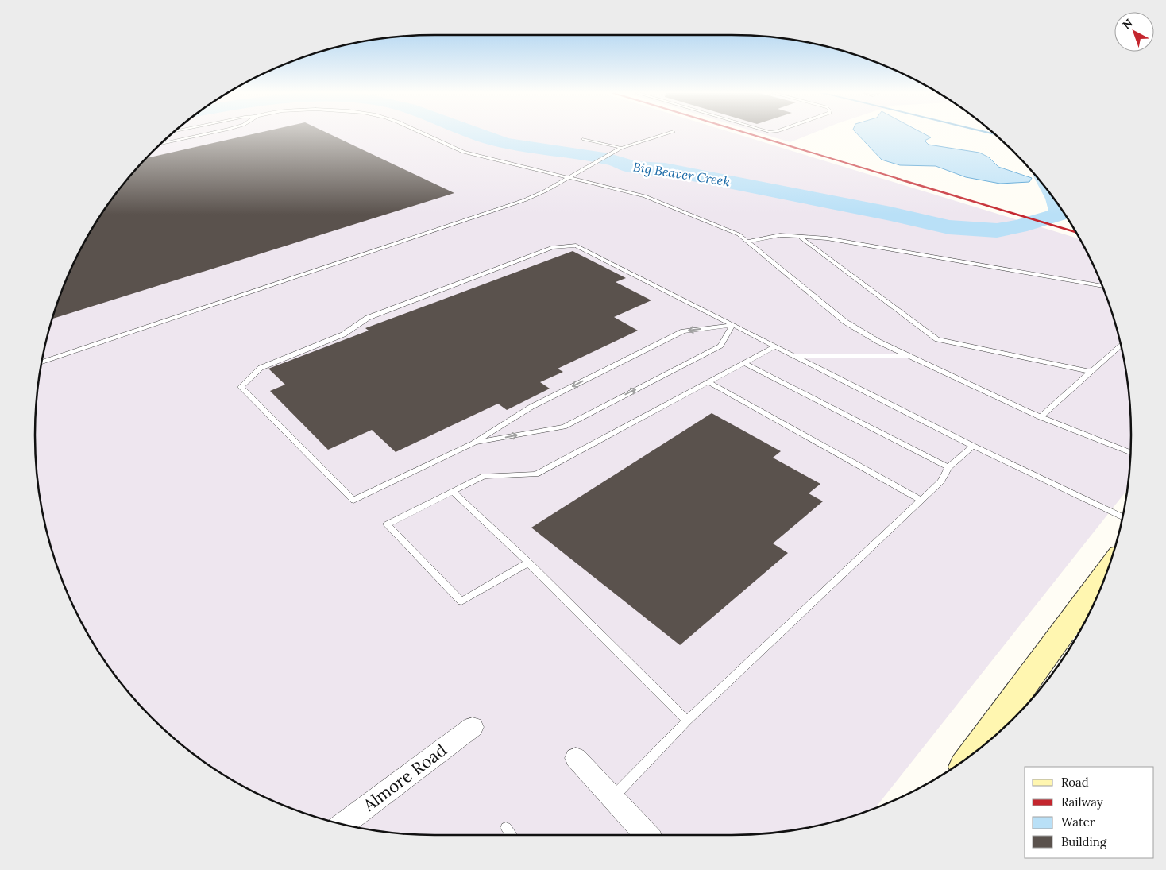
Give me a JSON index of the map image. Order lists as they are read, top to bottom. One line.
{"streets":{"street":["Almore Road"]},"water":["Big Beaver Creek"],"legend":["Road","Railway","Water","Building"],"north":"top left"}
